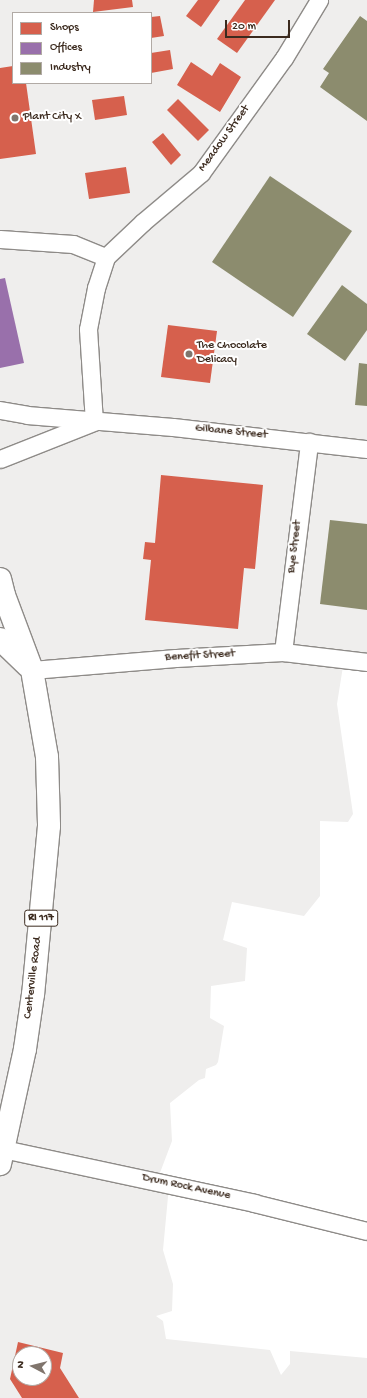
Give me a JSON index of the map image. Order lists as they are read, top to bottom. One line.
{"streets":{"main road":["RI 117","Centerville Road"],"street":["Meadow Street","Gilbane Street","Bye Street","Benefit Street","Drum Rock Avenue"]},"crossings":[["Meadow Street","Gilbane Street"],["Gilbane Street","Bye Street"],["Bye Street","Benefit Street"],["Benefit Street","Centerville Road"],["Centerville Road","Drum Rock Avenue"]],"places":["Plant City X","The Chocolate Delicacy"],"legend":["Shops","Offices","Industry"],"scale_bar":"20 m","north":"left"}
